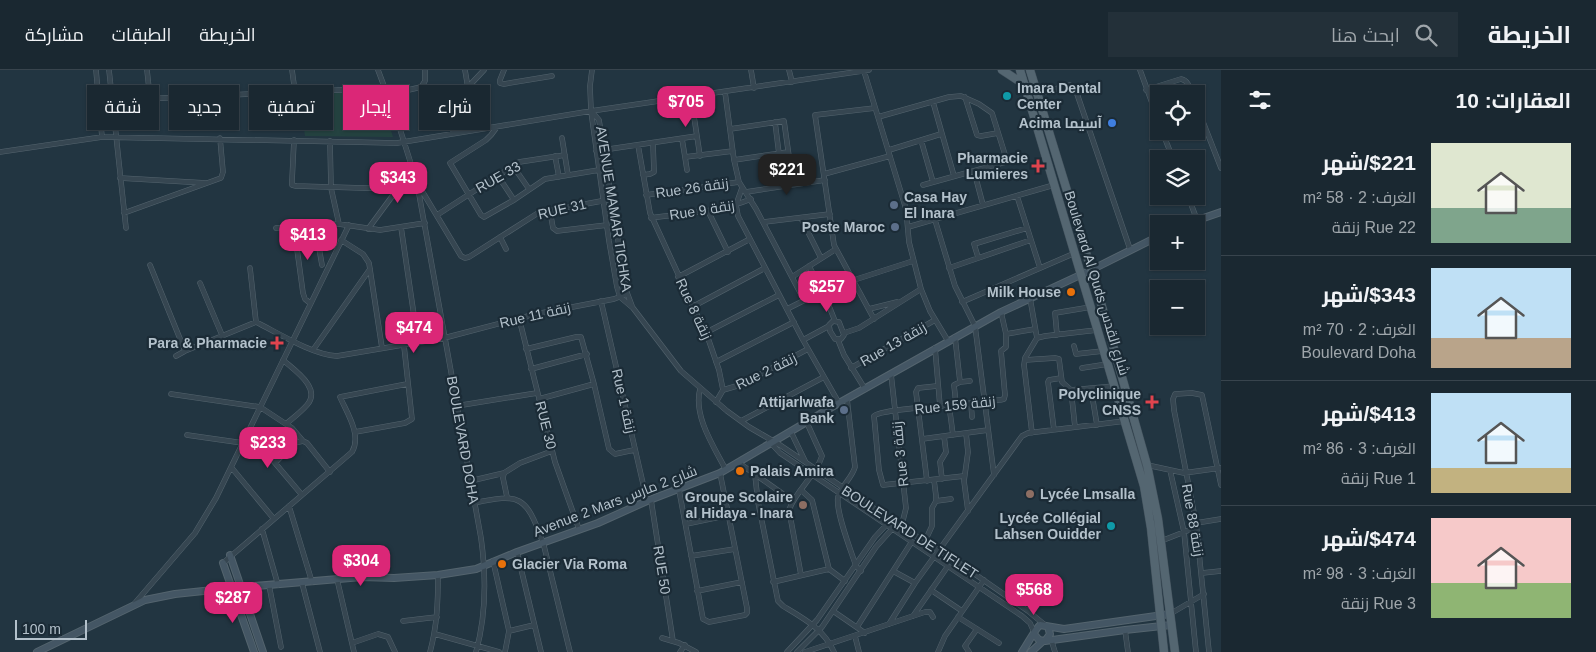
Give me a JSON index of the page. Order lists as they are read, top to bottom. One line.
{"streets":{"main road":["Boulevard Al Quds شارع القدس"],"street":["RUE 33","Rue 26 زنقة","RUE 31","AVENUE MAMAR TICHKA","Rue 9 زنقة","Rue 8 زنقة","Rue 11 زنقة","Rue 13 زنقة","Rue 2 زنقة","Rue 1 زنقة","Rue 159 زنقة","RUE 30","BOULEVARD DOHA","Rue 3 زنقة","Avenue 2 Mars شارع 2 مارس","Rue 88 زنقة","BOULEVARD DE TIFLET","RUE 50"]},"crossings":[["RUE 33","RUE 31"],["Rue 26 زنقة","Rue 8 زنقة"],["RUE 31","AVENUE MAMAR TICHKA"],["AVENUE MAMAR TICHKA","Rue 11 زنقة"],["AVENUE MAMAR TICHKA","Avenue 2 Mars شارع 2 مارس"],["AVENUE MAMAR TICHKA","BOULEVARD DE TIFLET"],["Rue 9 زنقة","Rue 8 زنقة"],["Boulevard Al Quds شارع القدس","Avenue 2 Mars شارع 2 مارس"],["Rue 8 زنقة","Rue 2 زنقة"],["Rue 11 زنقة","Rue 1 زنقة"],["Rue 11 زنقة","RUE 30"],["Rue 11 زنقة","BOULEVARD DOHA"],["Rue 1 زنقة","Avenue 2 Mars شارع 2 مارس"],["Rue 1 زنقة","RUE 50"],["Rue 159 زنقة","Rue 3 زنقة"],["Rue 159 زنقة","Avenue 2 Mars شارع 2 مارس"],["RUE 30","Avenue 2 Mars شارع 2 مارس"],["BOULEVARD DOHA","Avenue 2 Mars شارع 2 مارس"],["Rue 3 زنقة","Avenue 2 Mars شارع 2 مارس"],["Rue 3 زنقة","BOULEVARD DE TIFLET"],["Avenue 2 Mars شارع 2 مارس","BOULEVARD DE TIFLET"],["Avenue 2 Mars شارع 2 مارس","RUE 50"]],"places":{"other":["Imara Dental Center","Acima آسيما","Casa Hay El Inara","Poste Maroc","Milk House","Attijarlwafa Bank","Palais Amira","Lycée Lmsalla","Groupe Scolaire al Hidaya - Inara","Lycée Collégial Lahsen Ouidder","Glacier Via Roma"],"health":["Pharmacie Lumieres","Para & Pharmacie","Polyclinique CNSS"]},"scale_bar":"100 m","page":{"header":"الخريطة","search":"ابحث هنا","nav":["الخريطة","الطبقات","مشاركة"],"heading":"العقارات: 10","map_buttons":["+","−"],"chip":["شراء","إيجار","تصفية","جديد","شقة"],"price":["$705","$221","$343","$413","$257","$474","$233","$304","$568","$287"],"list":[{"name":"$221/شهر","note":"الغرف: 2 · 58 m² · Rue 22 زنقة"},{"name":"$343/شهر","note":"الغرف: 2 · 70 m² · Boulevard Doha"},{"name":"$413/شهر","note":"الغرف: 3 · 86 m² · Rue 1 زنقة"},{"name":"$474/شهر","note":"الغرف: 3 · 98 m² · Rue 3 زنقة"}],"scale":"100 m"}}
